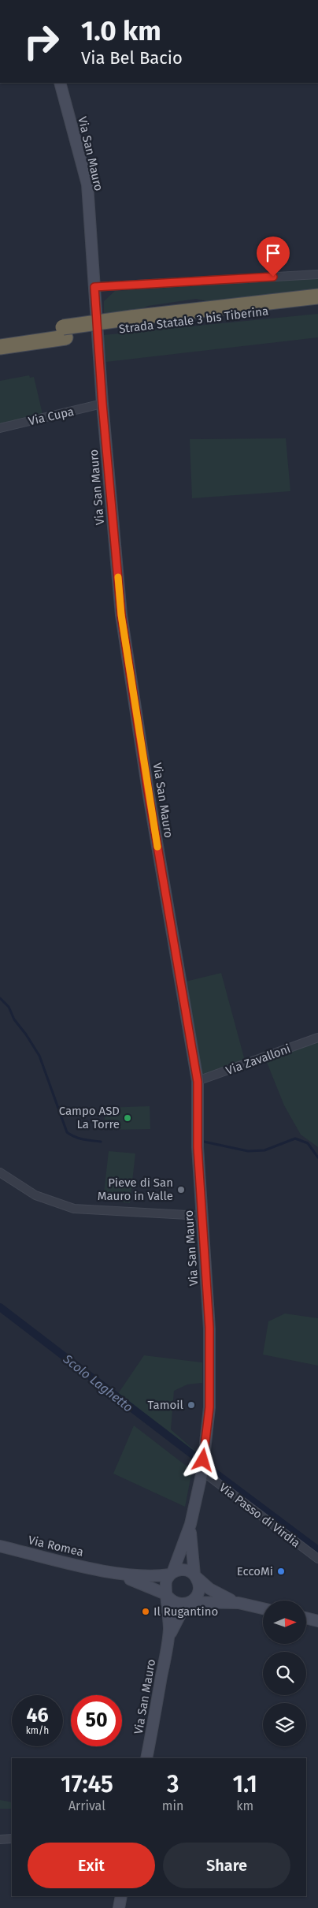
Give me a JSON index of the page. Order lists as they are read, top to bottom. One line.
{"streets":{"highway":["Strada Statale 3 bis Tiberina"],"main road":["Via San Mauro","Via Romea"],"street":["Via Cupa","Via Zavalloni","Via Passo di Virdia"]},"crossings":[["Via San Mauro","Via Cupa"],["Via San Mauro","Via Zavalloni"],["Via San Mauro","Via Passo di Virdia"],["Via San Mauro","Via Romea"]],"water":["Scolo Laghetto"],"places":["Campo ASD La Torre","Pieve di San Mauro in Valle","Tamoil","EccoMi","Il Rugantino"],"north":"right","page":{"turn":["1.0 km","Via Bel Bacio"],"speed":"46 km/h","limit":"50","eta":["17:45","Arrival","3","min","1.1","km"],"buttons":["Exit","Share"]}}
